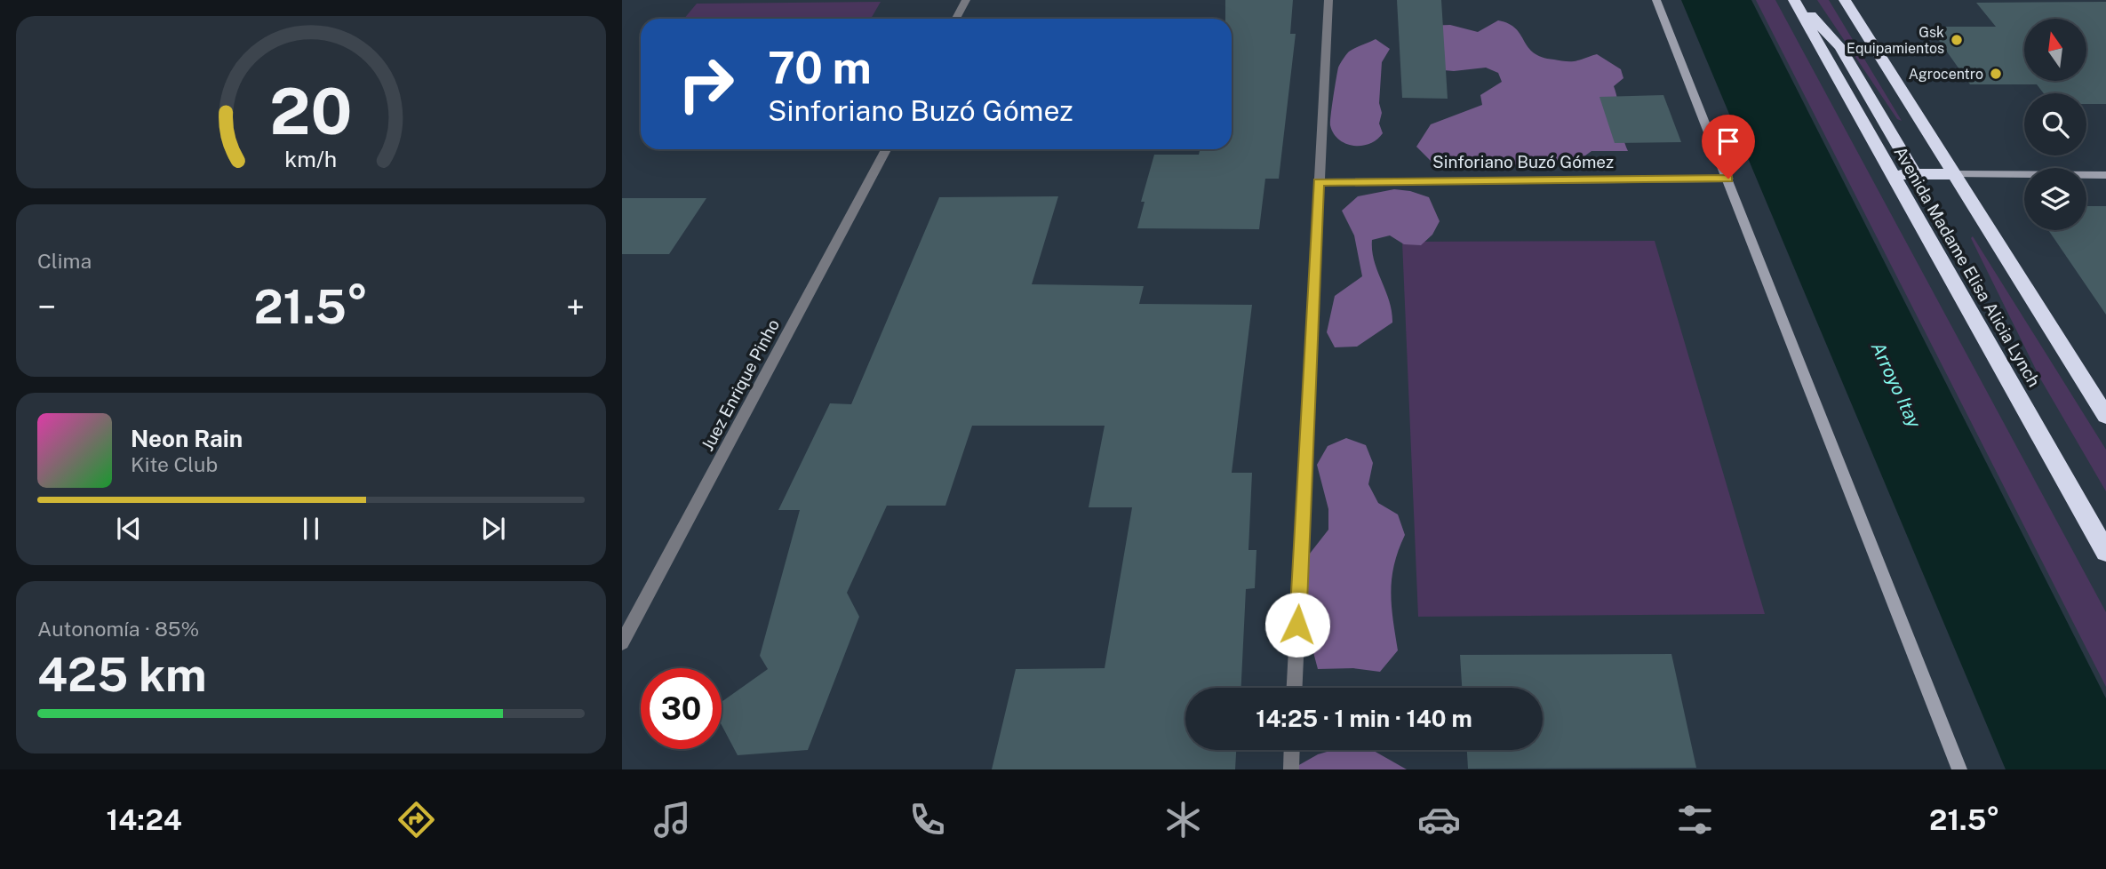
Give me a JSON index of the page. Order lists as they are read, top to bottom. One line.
{"streets":{"highway":["Avenida Madame Elisa Alicia Lynch"],"street":["Sinforiano Buzó Gómez","Juez Enrique Pinho"]},"water":["Arroyo Itay"],"places":["Gsk Equipamientos","Agrocentro"],"north":"top","page":{"turn":["70 m","Sinforiano Buzó Gómez"],"tile":["Clima",["Autonomía · 85%","425 km"]],"heat":["−","21.5°","+"],"song":["Neon Rain","Kite Club"],"limit":"30","trip":"14:25 · 1 min · 140 m","tabs":["14:24","21.5°"],"gauge":["20","km/h"]}}
